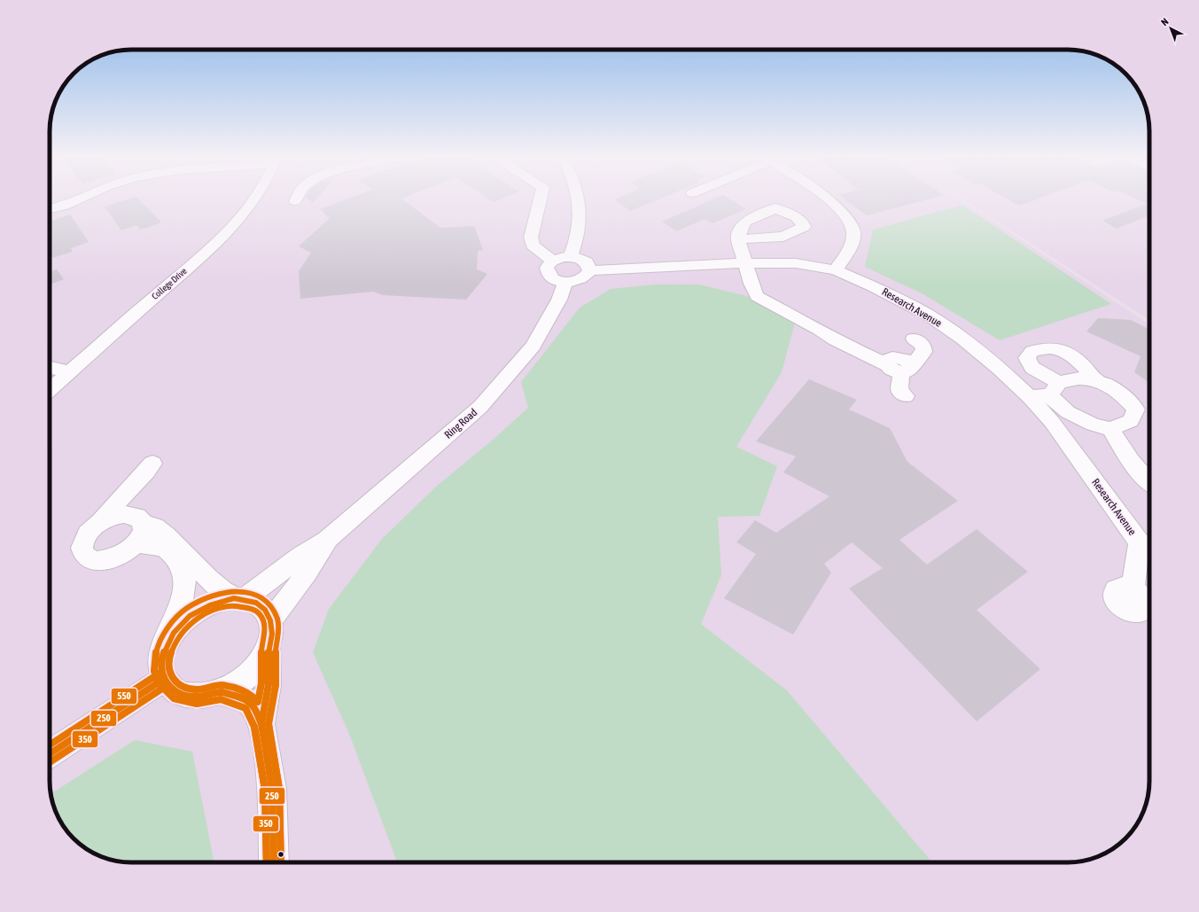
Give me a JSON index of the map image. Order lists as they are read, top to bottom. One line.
{"streets":{"street":["College Drive","Research Avenue","Ring Road"]},"crossings":[["Research Avenue","Ring Road"]],"lines":["transit line 550","transit line 250","transit line 350"],"north":"top left"}
